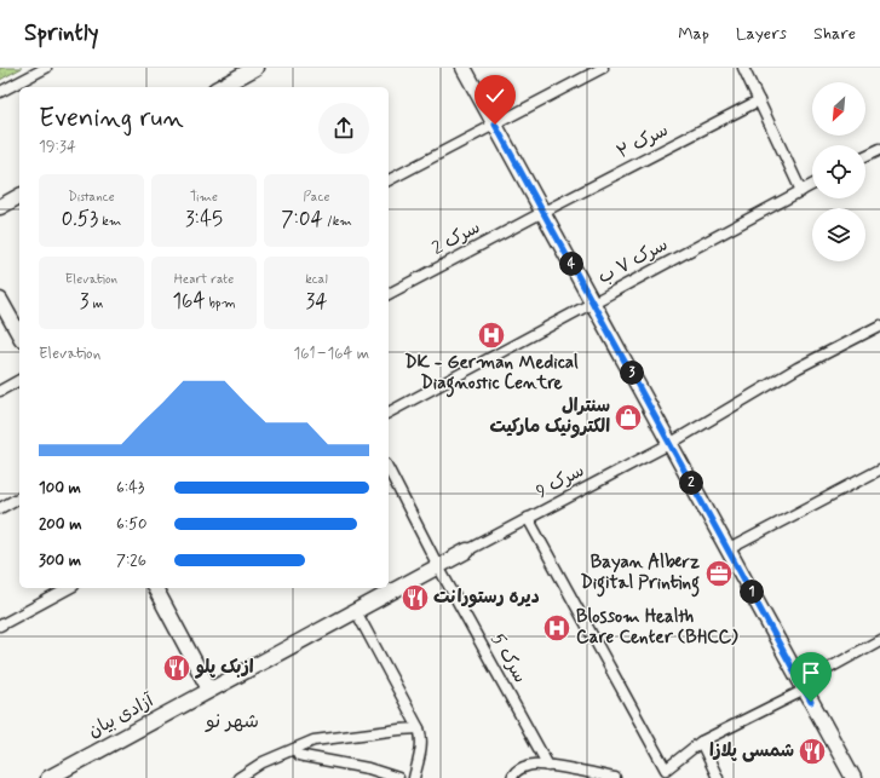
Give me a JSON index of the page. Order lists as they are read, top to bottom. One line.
{"streets":{"main road":["آزادی بیان"],"street":["سرک ۲","سرک 2","سرک ۷ ب","سرک 9","سرک 5"]},"crossings":[["سرک ۲","سرک 2"],["سرک 9","آزادی بیان"],["سرک 5","آزادی بیان"]],"districts":["شهر نو"],"places":{"hospital":["DK - German Medical Diagnostic Centre","Blossom Health Care Center (BHCC)"],"shop":["سنترال الکترونیک مارکیت"],"office":["Bayan Alberz Digital Printing"],"restaurant":["دیره رستورانت","ازبک پلو","شمسی پلازا"]},"north":"bottom left","page":{"header":"Sprintly","nav":["Map","Layers","Share"],"heading":["Evening run","19:34"],"stats":[["Distance","0.53 km"],["Time","3:45"],["Pace","7:04 /km"],["Elevation","3 m"],["Heart rate","164 bpm"],["kcal","34"]],"pins":["4","3","2","1"],"chart":["Elevation","161–164 m"],"list":[{"name":"100 m","note":"6:43"},{"name":"200 m","note":"6:50"},{"name":"300 m","note":"7:26"}]}}
